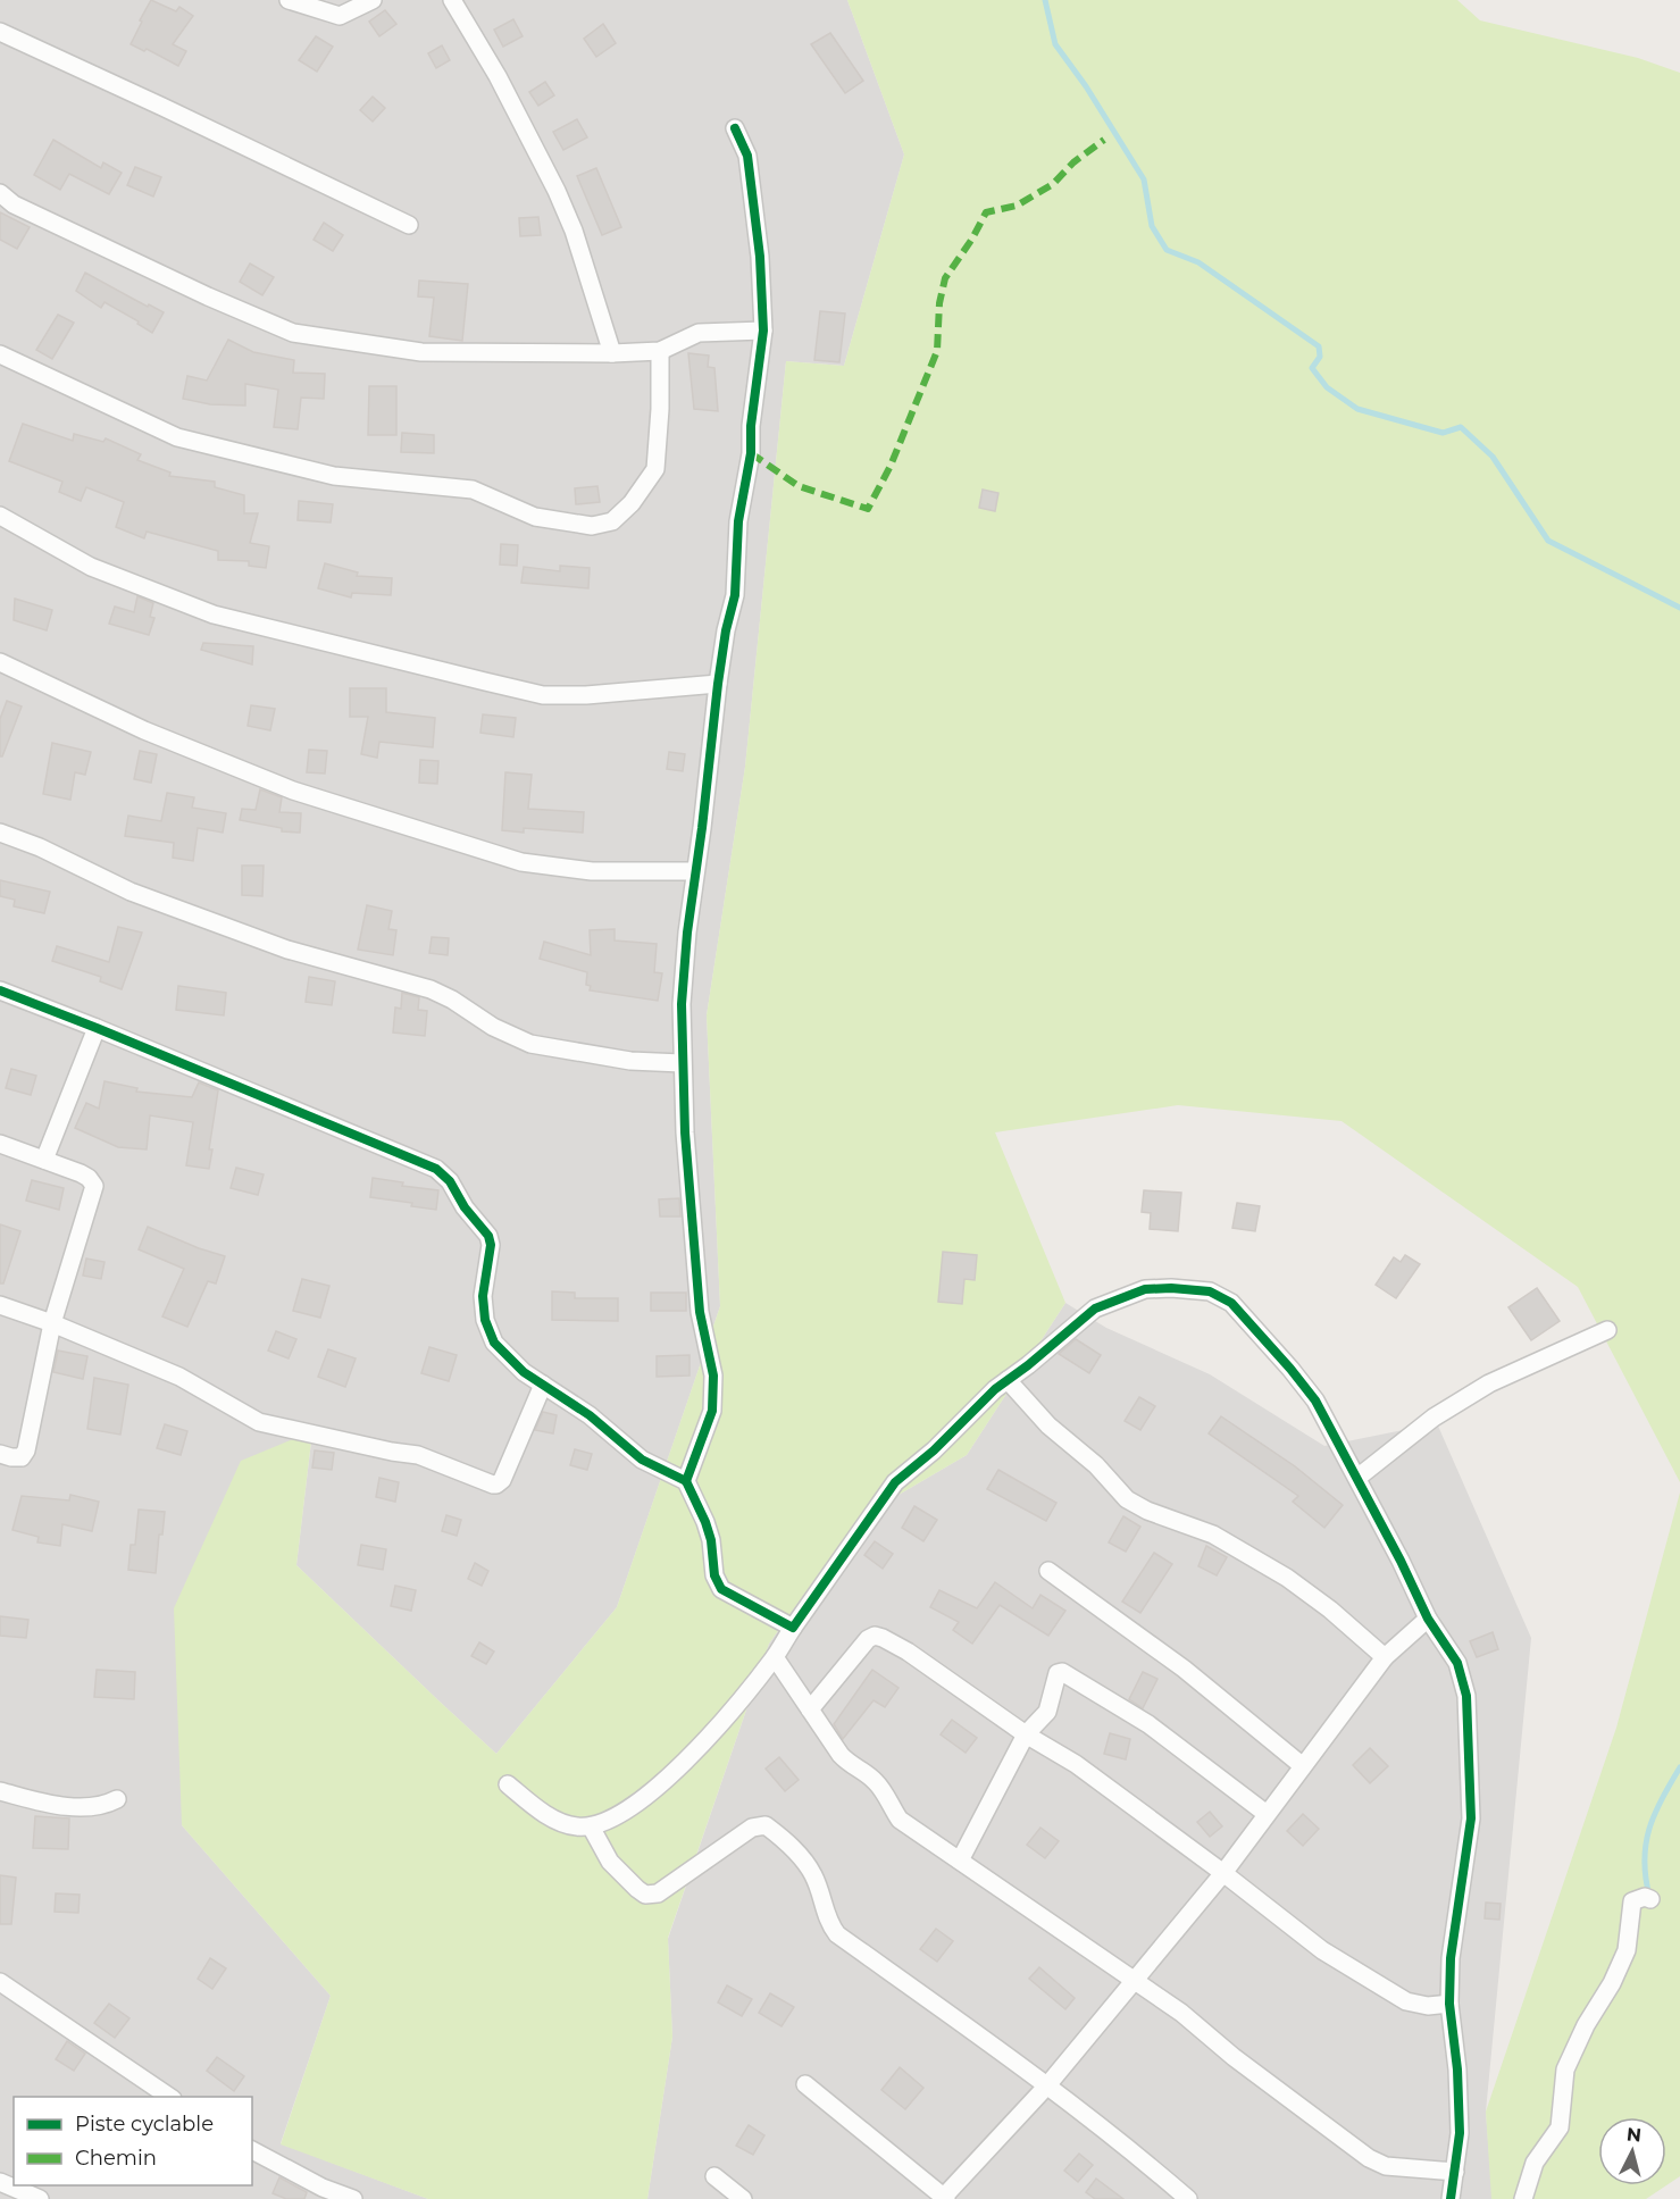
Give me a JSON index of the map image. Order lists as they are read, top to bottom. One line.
{"legend":["Piste cyclable","Chemin"],"north":"top"}
